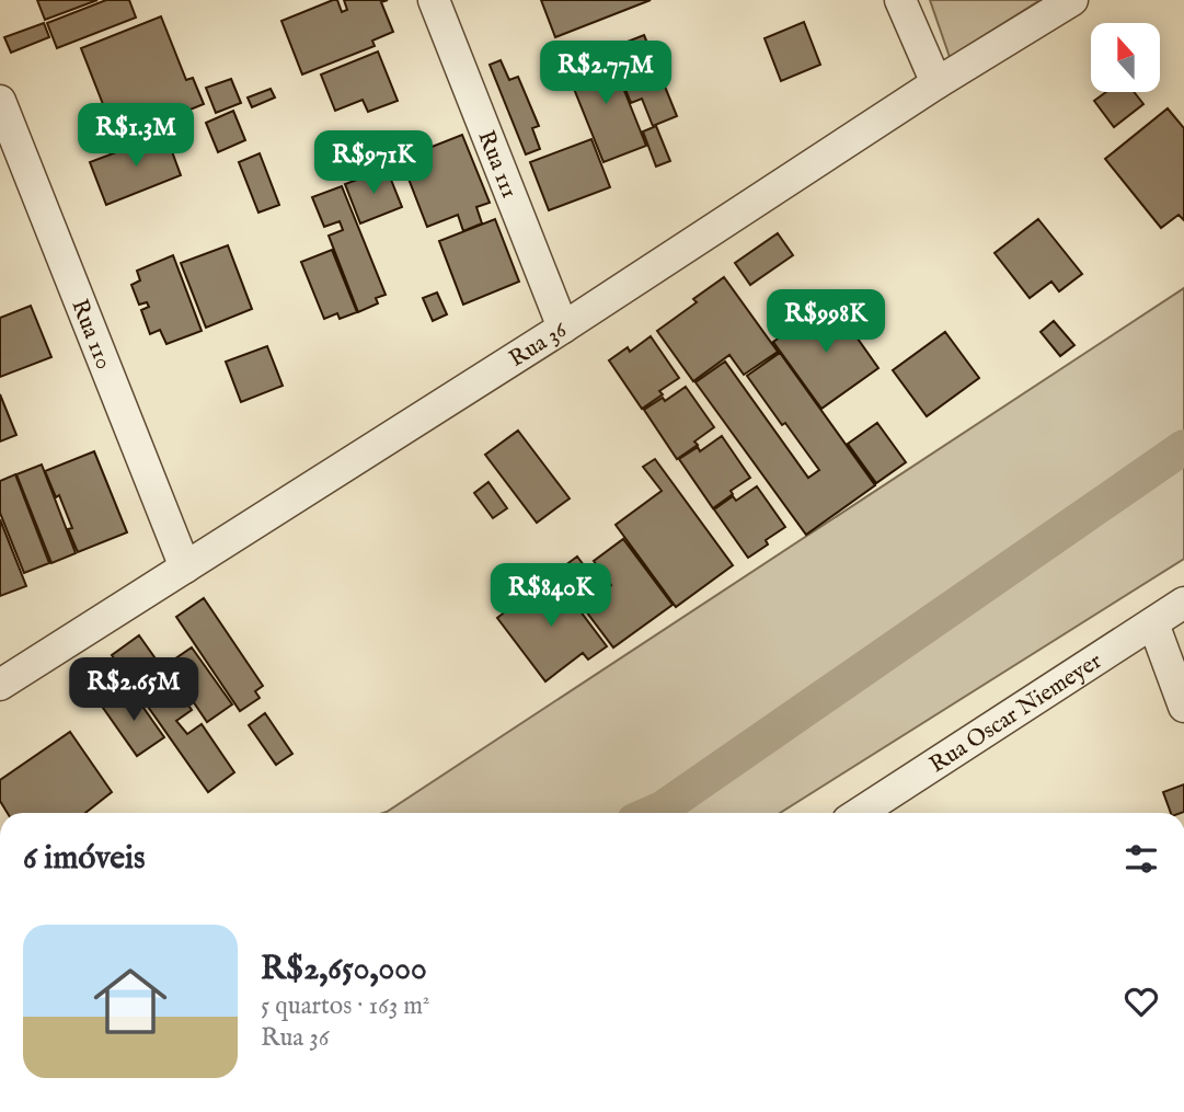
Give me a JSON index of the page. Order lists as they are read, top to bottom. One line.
{"streets":{"street":["Rua 111","Rua 110","Rua 36","Rua Oscar Niemeyer"]},"crossings":[["Rua 111","Rua 36"],["Rua 110","Rua 36"]],"north":"top","page":{"price":["R$2.77M","R$1.3M","R$971K","R$998K","R$840K","R$2.65M"],"heading":"6 imóveis","list":[{"name":"R$2,650,000","note":"5 quartos · 163 m² · Rua 36"}]}}
